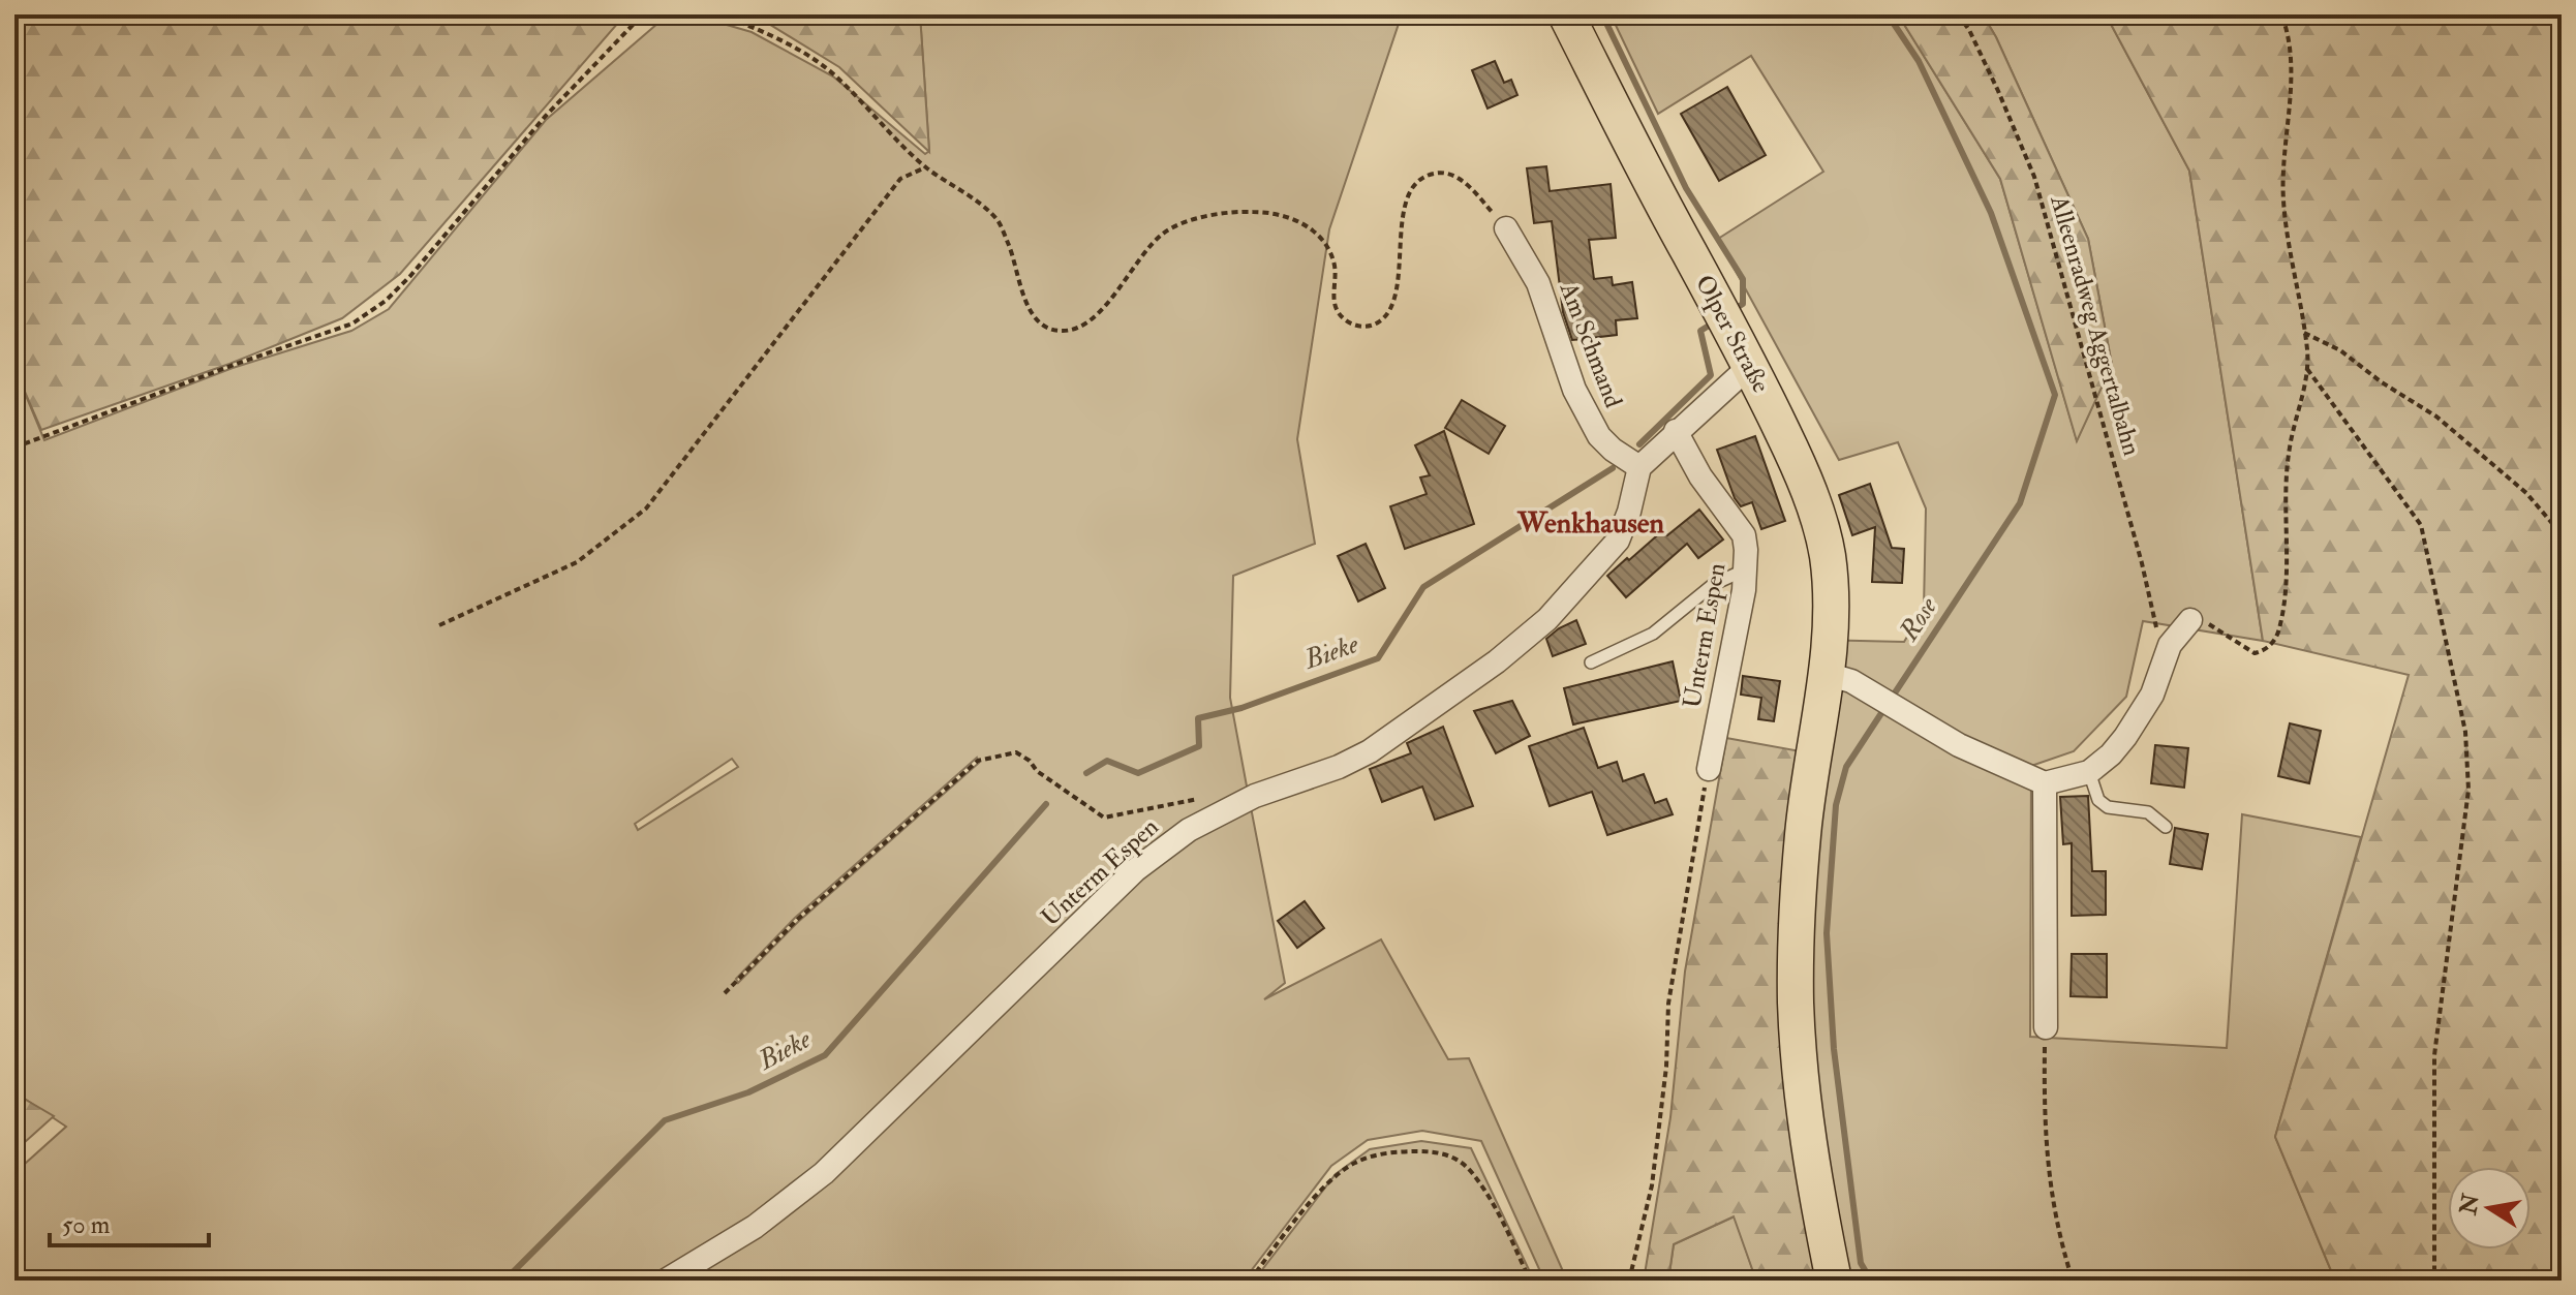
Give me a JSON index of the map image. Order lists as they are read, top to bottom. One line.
{"streets":{"main road":["Olper Straße"],"street":["Am Schmand","Unterm Espen"],"path":["Alleenradweg Aggertalbahn"]},"crossings":[["Am Schmand","Unterm Espen"]],"districts":["Wenkhausen"],"water":["Rose","Bieke"],"scale_bar":"50 m","north":"left"}
